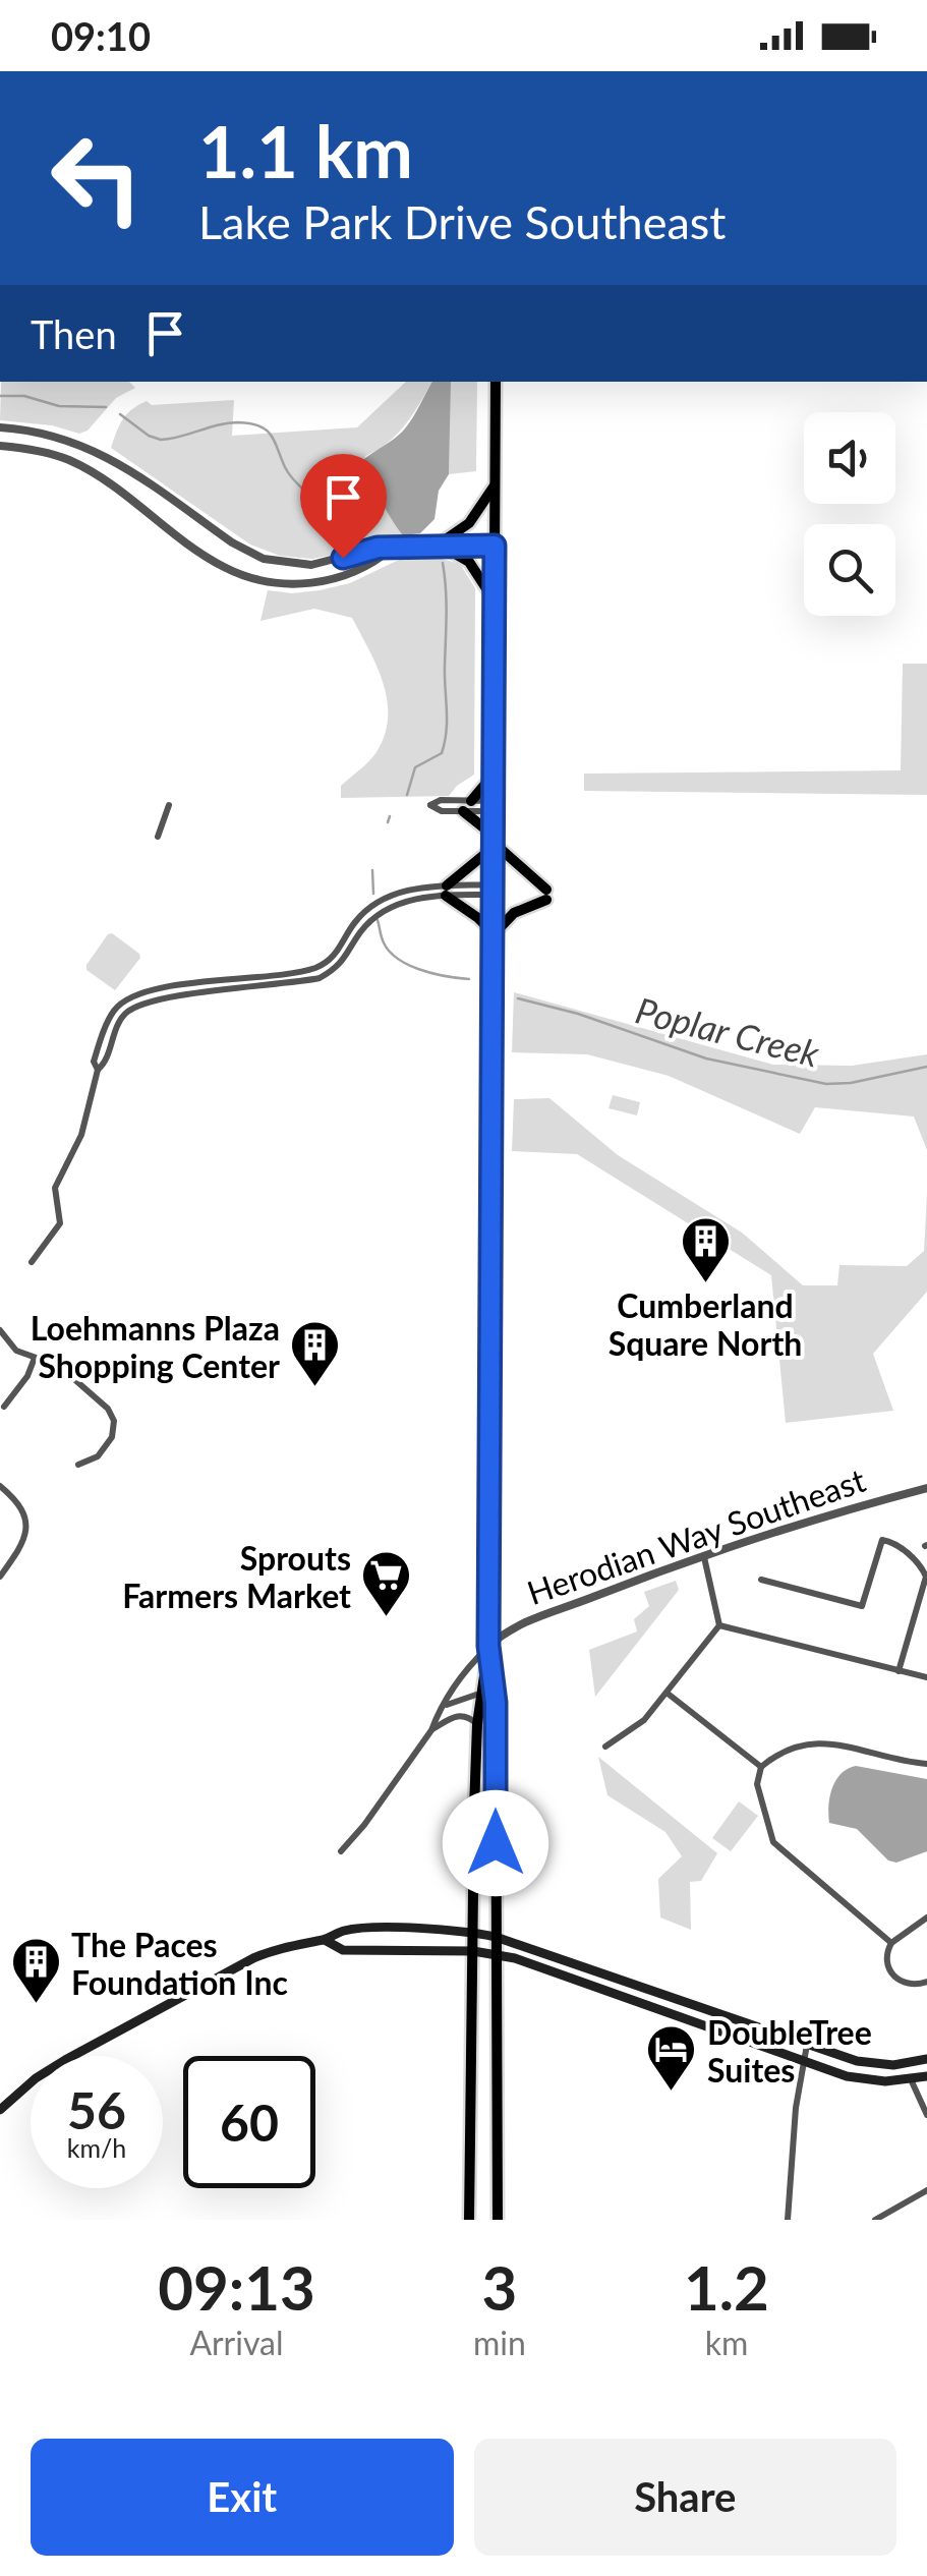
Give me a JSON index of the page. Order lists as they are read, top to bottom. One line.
{"streets":{"street":["Herodian Way Southeast"]},"water":["Poplar Creek"],"places":{"building":["Cumberland Square North","Loehmanns Plaza Shopping Center","The Paces Foundation Inc"],"supermarket":["Sprouts Farmers Market"],"hotel":["DoubleTree Suites"]},"page":{"status":"09:10","turn":["1.1 km","Lake Park Drive Southeast"],"then":"Then","speed":"56 km/h","limit":"60","eta":["09:13","Arrival","3","min","1.2","km"],"buttons":["Exit","Share"]}}
